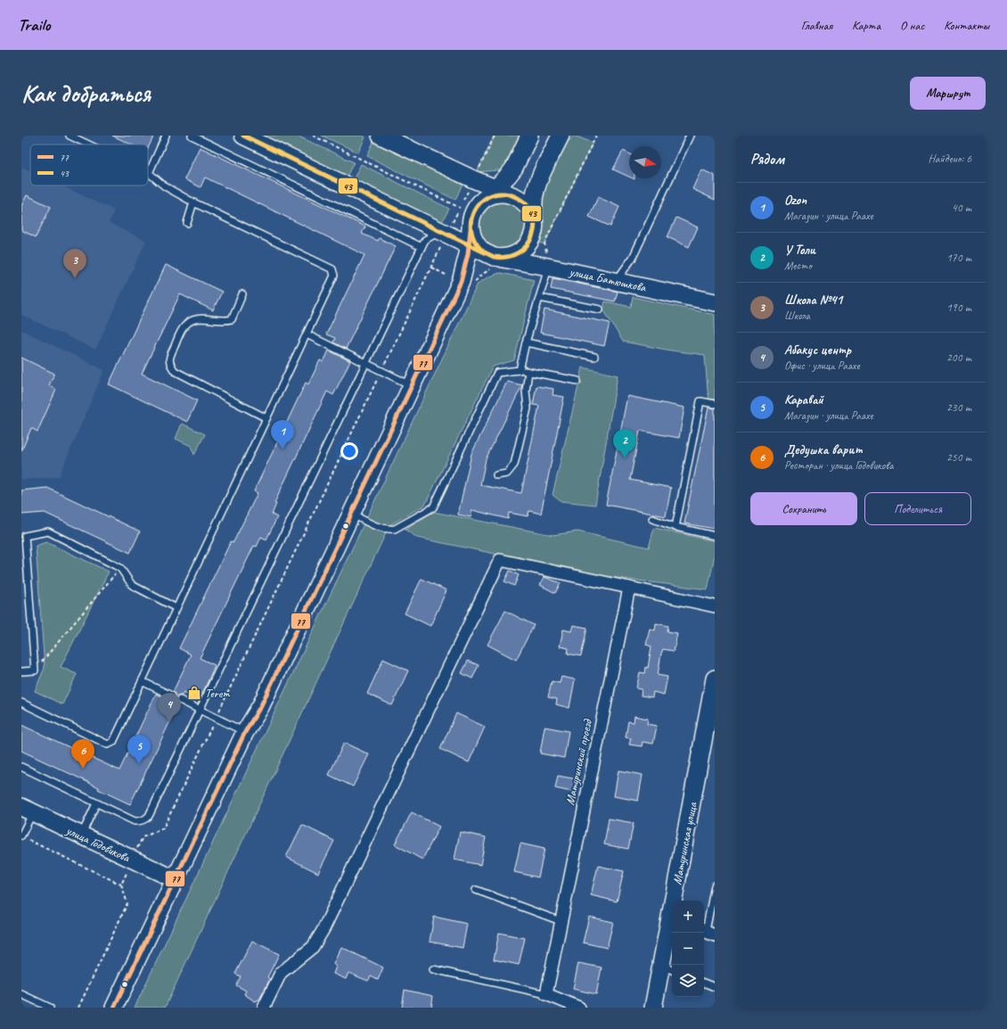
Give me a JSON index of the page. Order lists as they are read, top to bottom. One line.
{"streets":{"main road":["улица Батюшкова","улица Годовикова","Матуринская улица"],"street":["Матуринский проезд"]},"places":{"shop":["Terem"]},"lines":["transit line 43","transit line 77"],"legend":["77","43"],"north":"right","page":{"header":"Trailo","nav":["Главная","Карта","О нас","Контакты"],"buttons":["Маршрут",["Сохранить","Поделиться"]],"title":"Как добраться","heading":["Рядом","Найдено: 6"],"list":[{"mark":"1","name":"Ozon","note":"Магазин · улица Раахе","value":"40 m"},{"mark":"2","name":"У Толи","note":"Место","value":"170 m"},{"mark":"3","name":"Школа №41","note":"Школа","value":"190 m"},{"mark":"4","name":"Абакус центр","note":"Офис · улица Раахе","value":"200 m"},{"mark":"5","name":"Каравай","note":"Магазин · улица Раахе","value":"230 m"},{"mark":"6","name":"Дедушка варит","note":"Ресторан · улица Годовикова","value":"250 m"}],"pins":["3","1","2","4","5","6"],"map_buttons":["+","−"]}}
